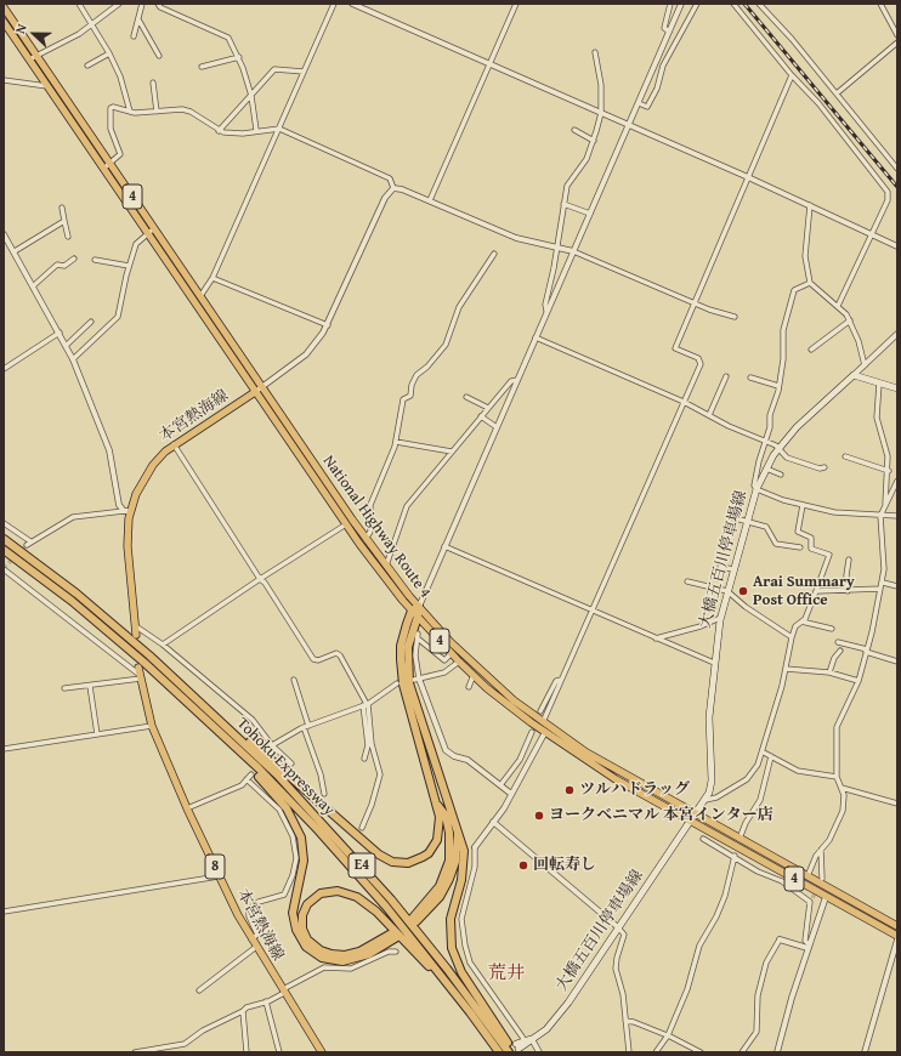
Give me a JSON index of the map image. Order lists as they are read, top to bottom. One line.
{"streets":{"highway":["Tohoku Expressway","E4"],"main road":["4","本宮熱海線","National Highway Route 4","大橋五百川停車場線","8"]},"crossings":[["本宮熱海線","National Highway Route 4"],["National Highway Route 4","大橋五百川停車場線"]],"districts":["荒井"],"places":["Arai Summary Post Office","ツルハドラッグ","ヨークベニマル 本宮インター店","回転寿し"],"north":"left"}
